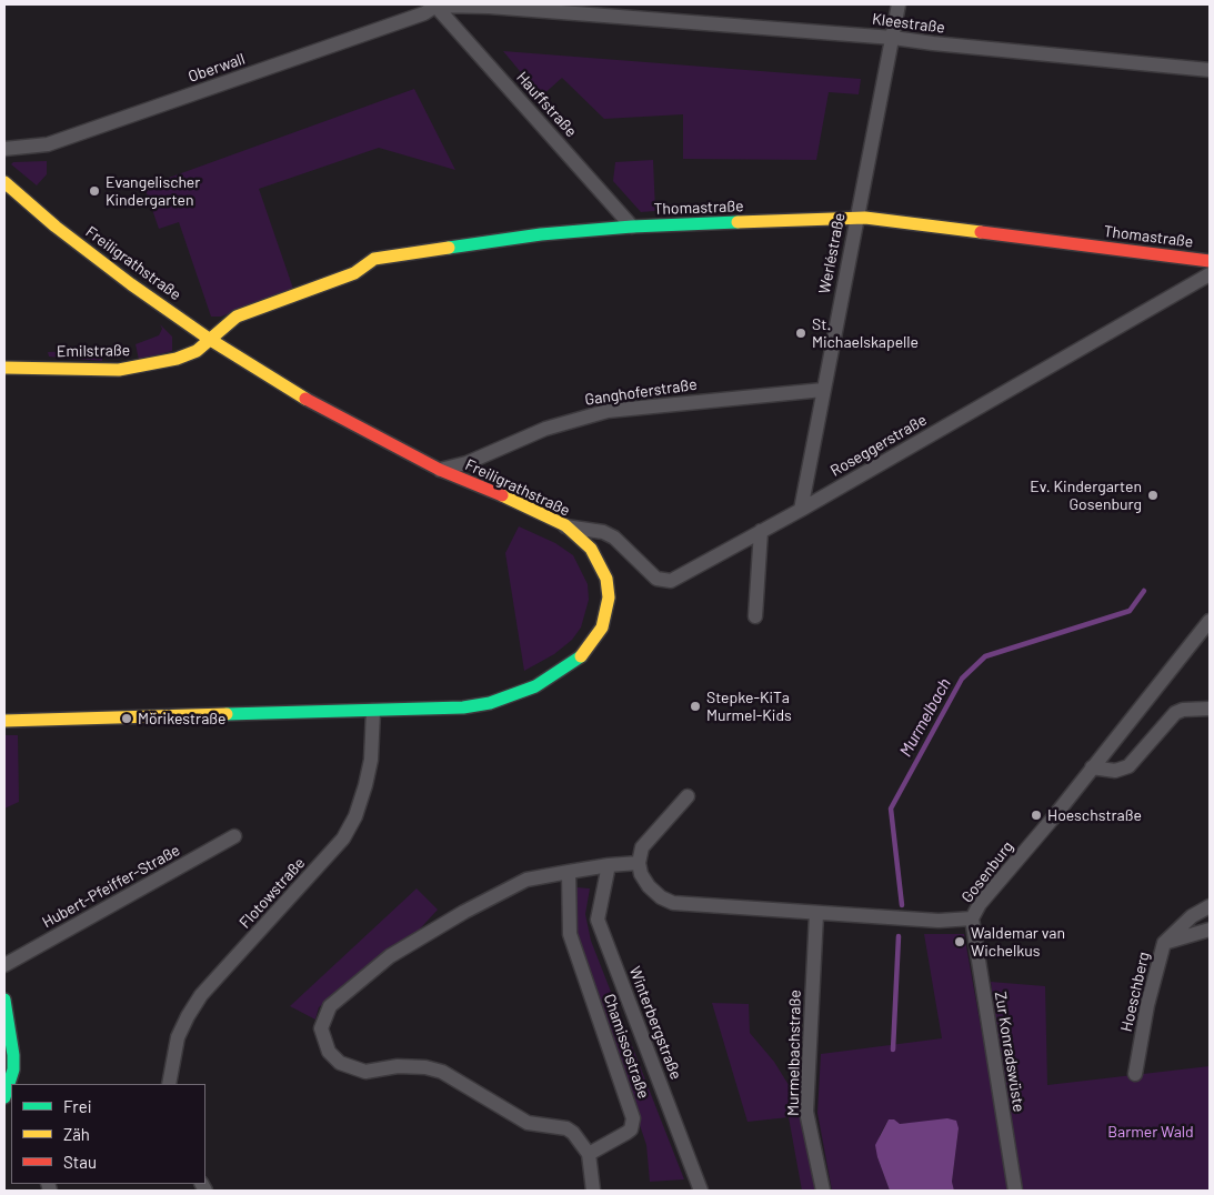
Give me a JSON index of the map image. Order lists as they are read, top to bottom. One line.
{"streets":{"street":["Kleestraße","Oberwall","Hauffstraße","Thomastraße","Werléstraße","Freiligrathstraße","Emilstraße","Ganghoferstraße","Roseggerstraße","Gosenburg","Hubert-Pfeiffer-Straße","Flotowstraße","Hoeschberg","Winterbergstraße","Chamissostraße","Zur Konradswüste","Murmelbachstraße"]},"crossings":[["Kleestraße","Oberwall"],["Kleestraße","Hauffstraße"],["Kleestraße","Werléstraße"],["Oberwall","Hauffstraße"],["Hauffstraße","Thomastraße"],["Thomastraße","Werléstraße"],["Thomastraße","Freiligrathstraße"],["Thomastraße","Emilstraße"],["Werléstraße","Ganghoferstraße"],["Werléstraße","Roseggerstraße"],["Freiligrathstraße","Emilstraße"],["Freiligrathstraße","Ganghoferstraße"],["Freiligrathstraße","Roseggerstraße"],["Freiligrathstraße","Flotowstraße"],["Gosenburg","Zur Konradswüste"],["Gosenburg","Murmelbachstraße"]],"water":["Murmelbach"],"parks":["Barmer Wald"],"places":["Evangelischer Kindergarten","St. Michaelskapelle","Ev. Kindergarten Gosenburg","Stepke-KiTa Murmel-Kids","Mörikestraße","Hoeschstraße","Waldemar van Wichelkus"],"legend":["Frei","Zäh","Stau"]}
